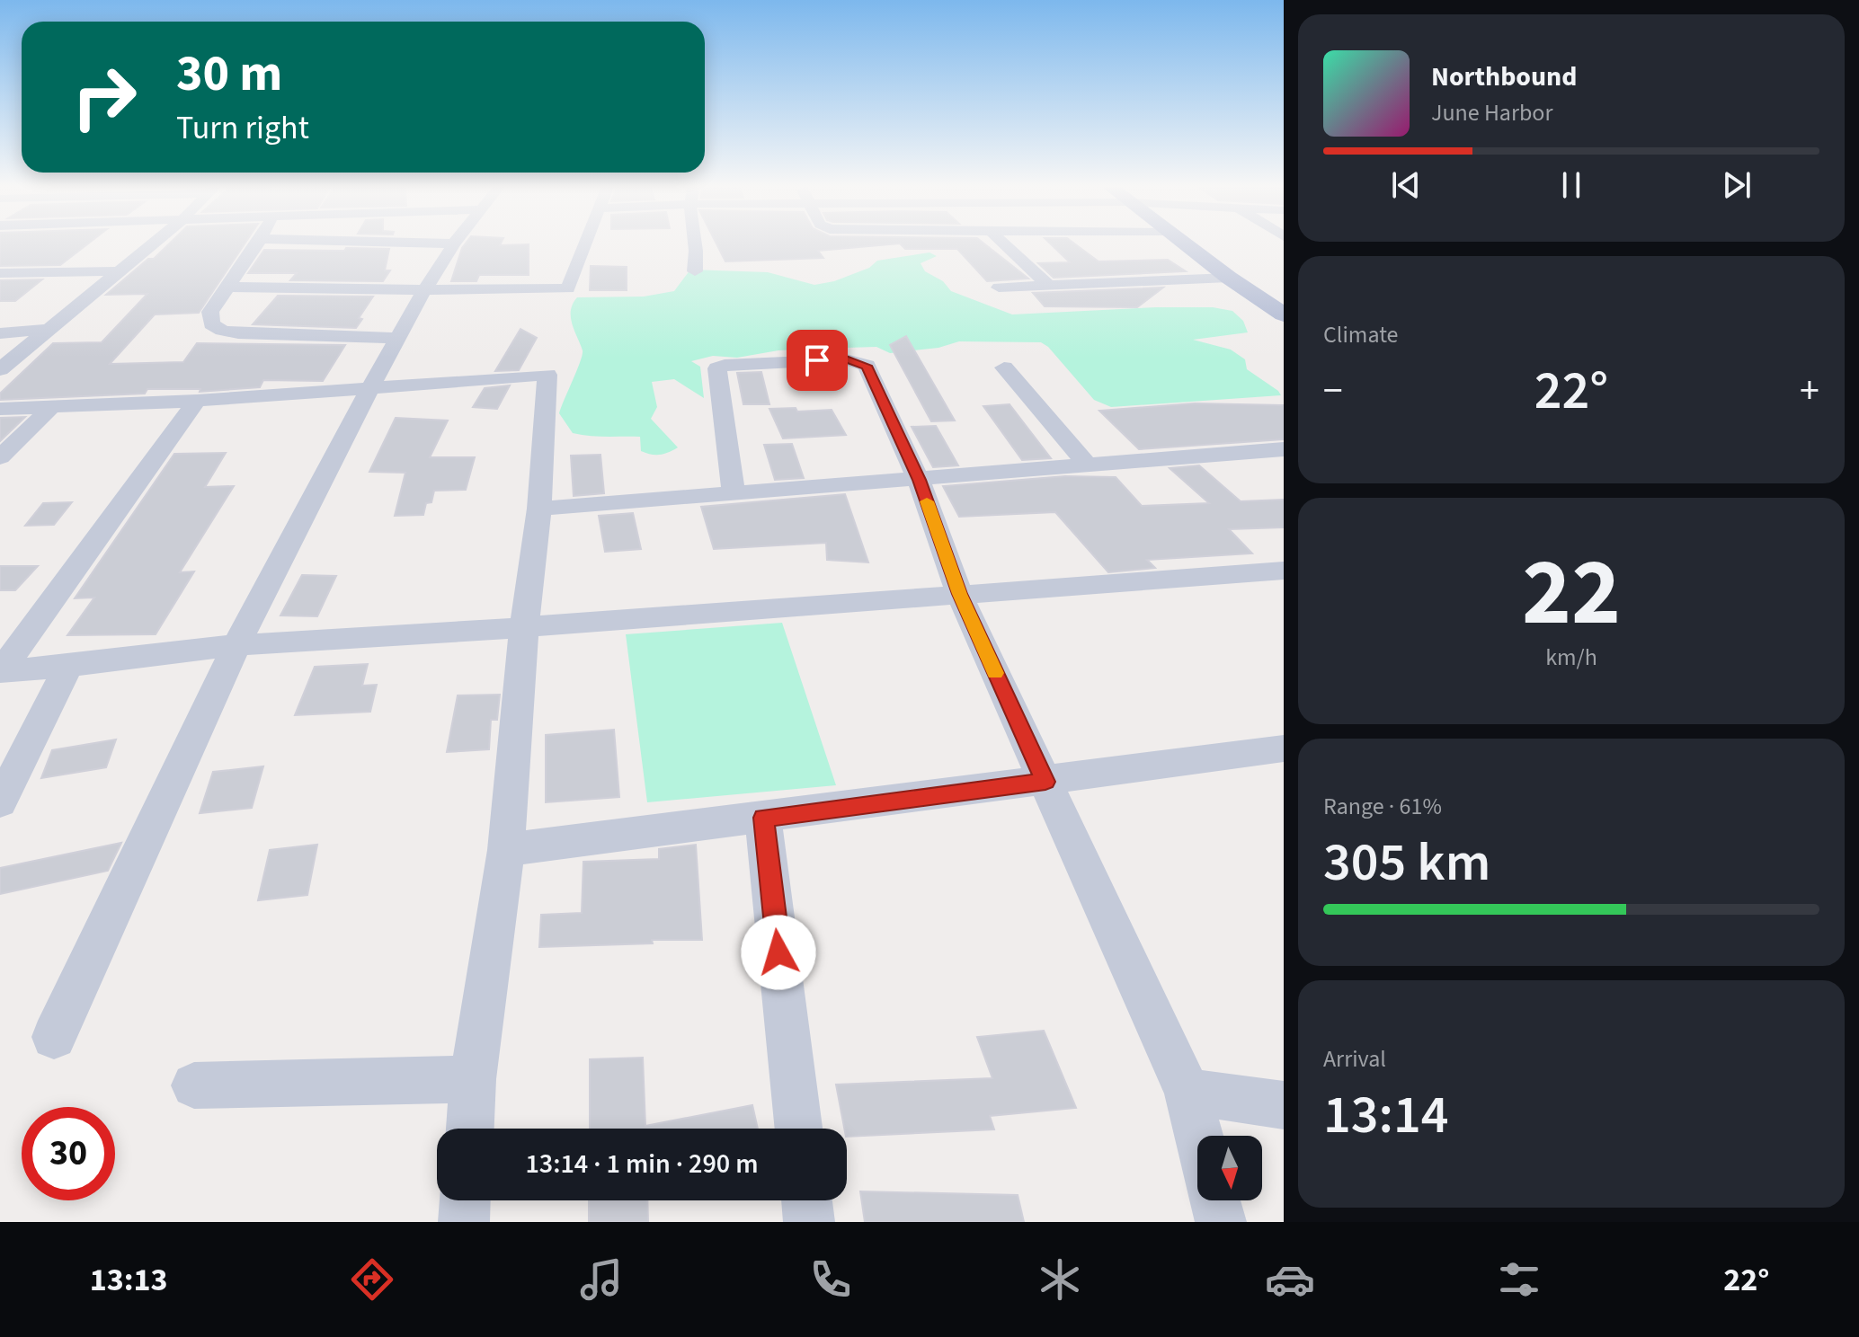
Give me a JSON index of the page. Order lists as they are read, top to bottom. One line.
{"north":"bottom","page":{"turn":["30 m","Turn right"],"song":["Northbound","June Harbor"],"tile":["Climate",["22","km/h"],["Range · 61%","305 km"],["Arrival","13:14"]],"heat":["−","22°","+"],"limit":"30","trip":"13:14 · 1 min · 290 m","tabs":["13:13","22°"]}}
